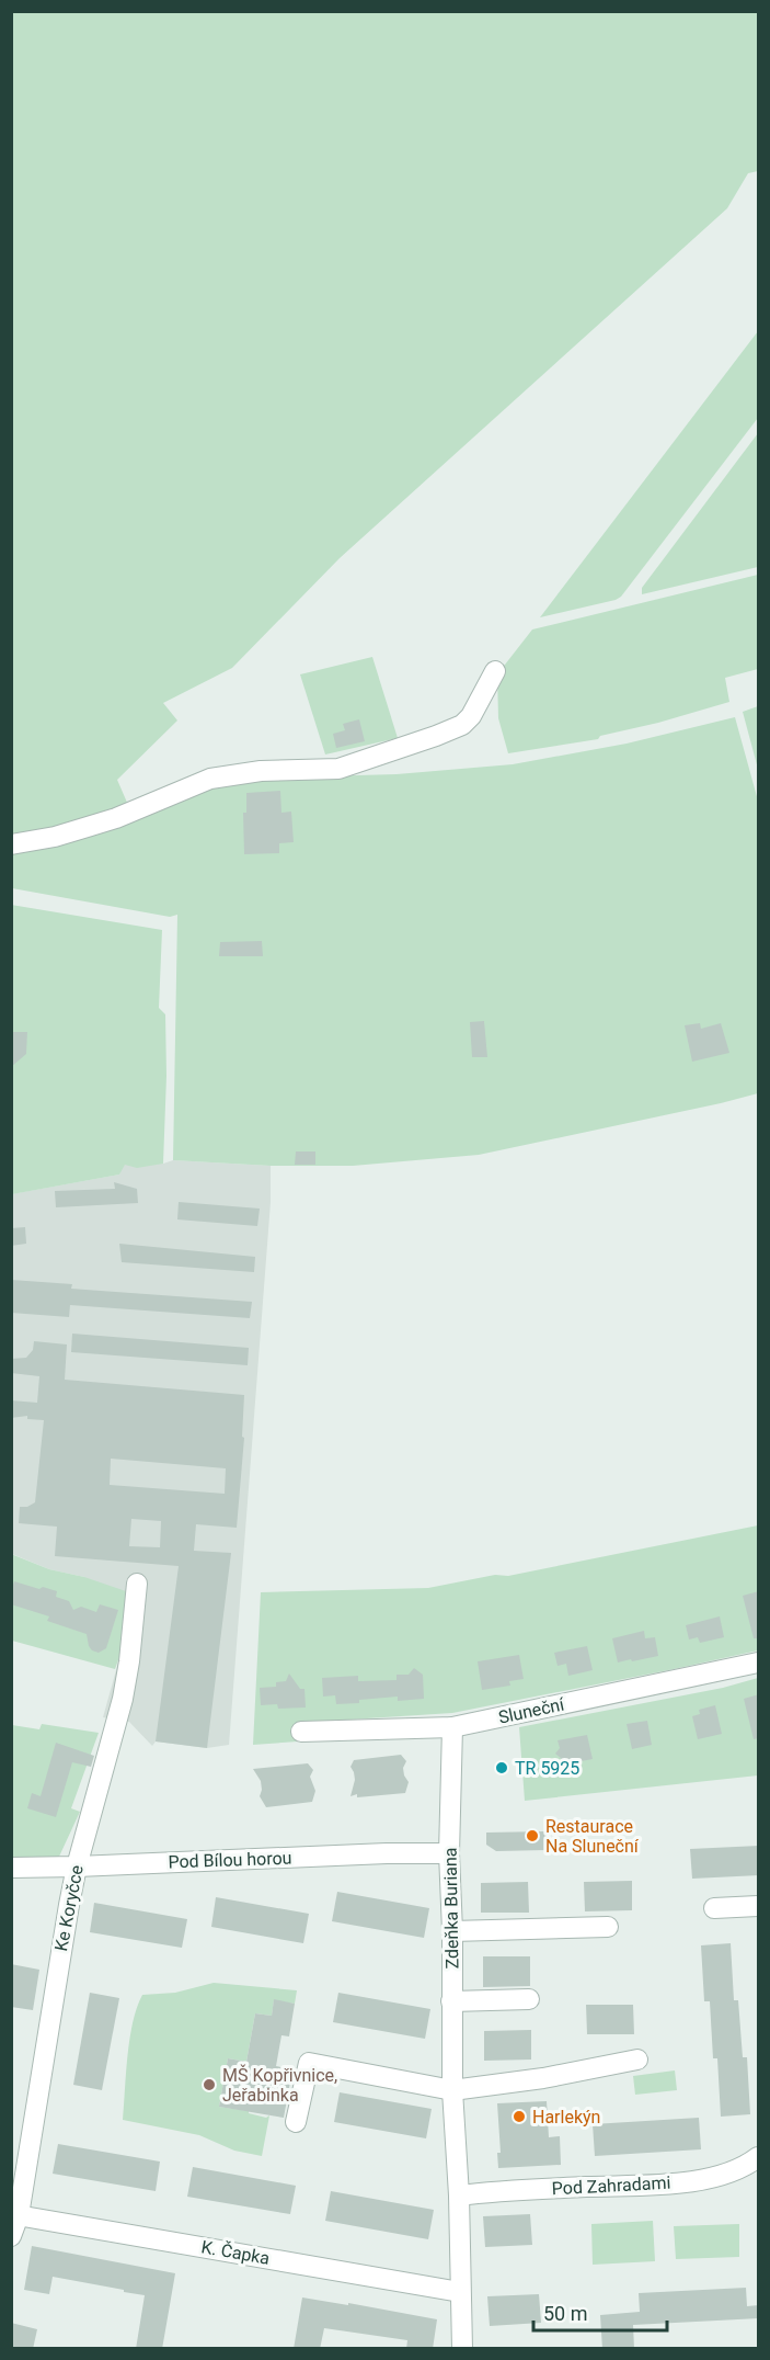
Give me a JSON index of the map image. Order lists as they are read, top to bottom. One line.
{"streets":{"street":["Sluneční","Pod Bílou horou","Ke Koryčce","Zdeňka Buriana","Pod Zahradami","K. Čapka"]},"crossings":[["Sluneční","Zdeňka Buriana"],["Pod Bílou horou","Ke Koryčce"],["Pod Bílou horou","Zdeňka Buriana"],["Ke Koryčce","K. Čapka"],["Zdeňka Buriana","Pod Zahradami"],["Zdeňka Buriana","K. Čapka"]],"places":["TR 5925","Restaurace Na Sluneční","MŠ Kopřivnice, Jeřabinka","Harlekýn"],"scale_bar":"50 m"}
